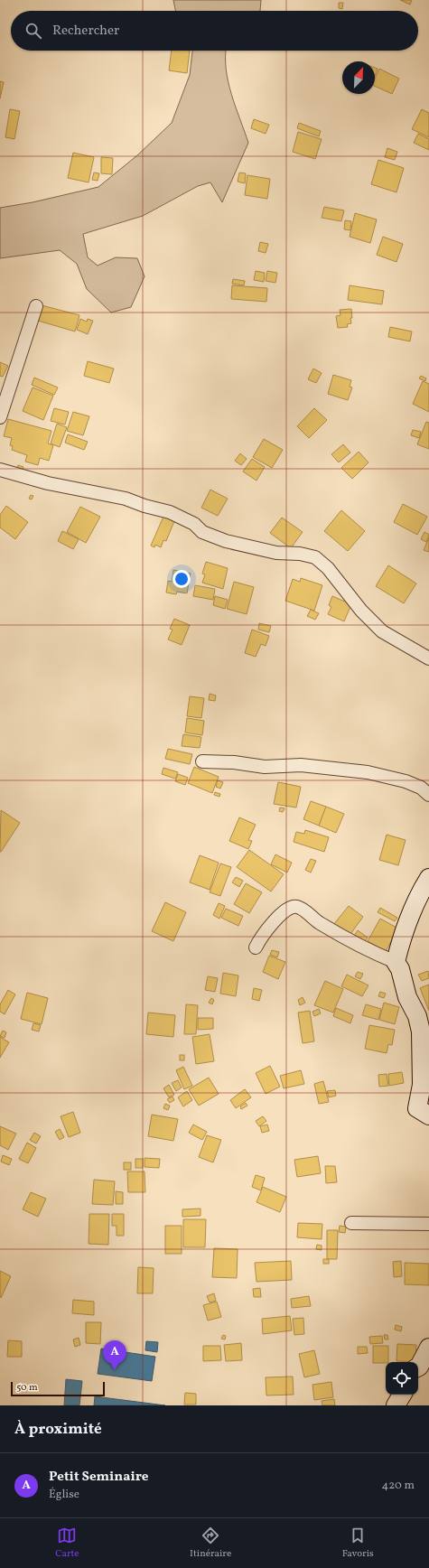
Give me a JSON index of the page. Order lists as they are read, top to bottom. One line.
{"scale_bar":"50 m","north":"top right","page":{"search":"Rechercher","pins":"A","scale":"50 m","heading":"À proximité","list":[{"mark":"A","name":"Petit Seminaire","note":"Église","value":"420 m"}],"nav":["Carte","Itinéraire","Favoris"]}}
